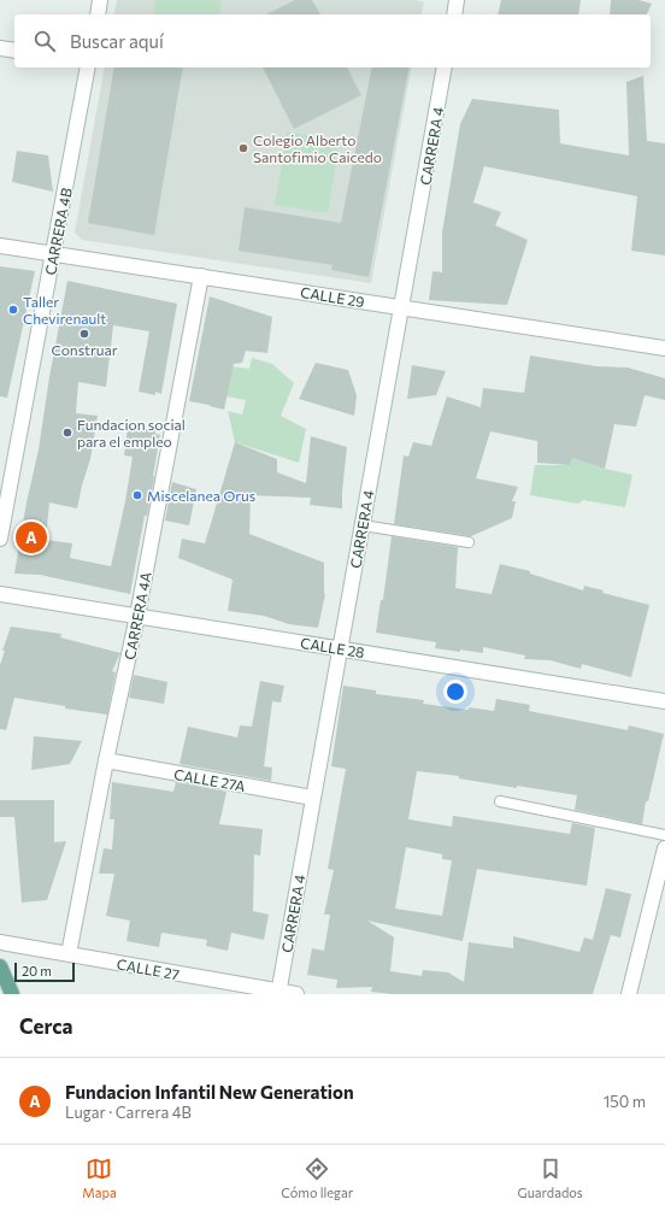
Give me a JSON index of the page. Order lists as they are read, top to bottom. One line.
{"streets":{"street":["CARRERA 4","CARRERA 4B","CALLE 29","CARRERA 4A","CALLE 28","CALLE 27A","CALLE 27"]},"crossings":[["CARRERA 4","CALLE 29"],["CARRERA 4","CALLE 28"],["CARRERA 4","CALLE 27A"],["CARRERA 4","CALLE 27"],["CARRERA 4B","CALLE 29"],["CALLE 29","CARRERA 4A"],["CARRERA 4A","CALLE 28"],["CARRERA 4A","CALLE 27A"],["CARRERA 4A","CALLE 27"]],"places":["Colegio Alberto Santofimio Caicedo","Taller Chevirenault","Construar","Fundacion social para el empleo","Miscelanea Orus"],"scale_bar":"20 m","page":{"search":"Buscar aquí","pins":"A","scale":"20 m","heading":"Cerca","list":[{"mark":"A","name":"Fundacion Infantil New Generation","note":"Lugar · Carrera 4B","value":"150 m"}],"nav":["Mapa","Cómo llegar","Guardados"]}}
